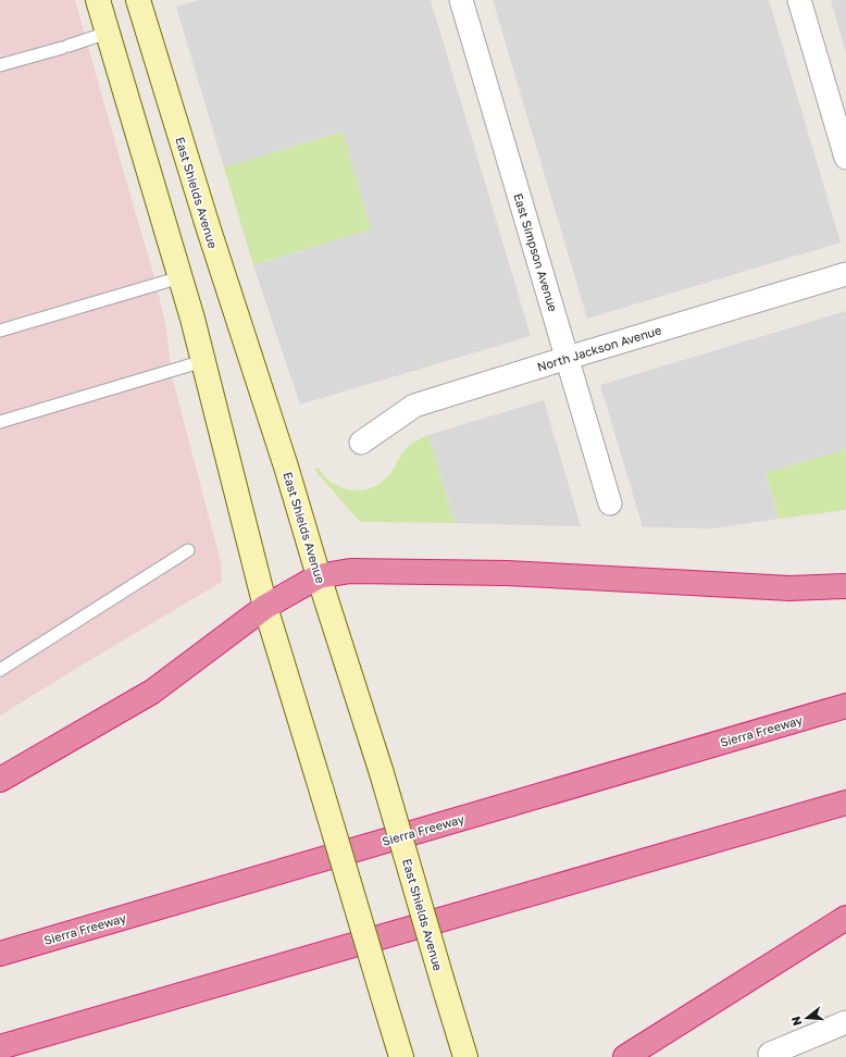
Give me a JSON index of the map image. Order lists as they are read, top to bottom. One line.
{"streets":{"highway":["Sierra Freeway"],"main road":["East Shields Avenue"],"street":["East Simpson Avenue","North Jackson Avenue"]},"crossings":[["East Simpson Avenue","North Jackson Avenue"]],"north":"left"}
